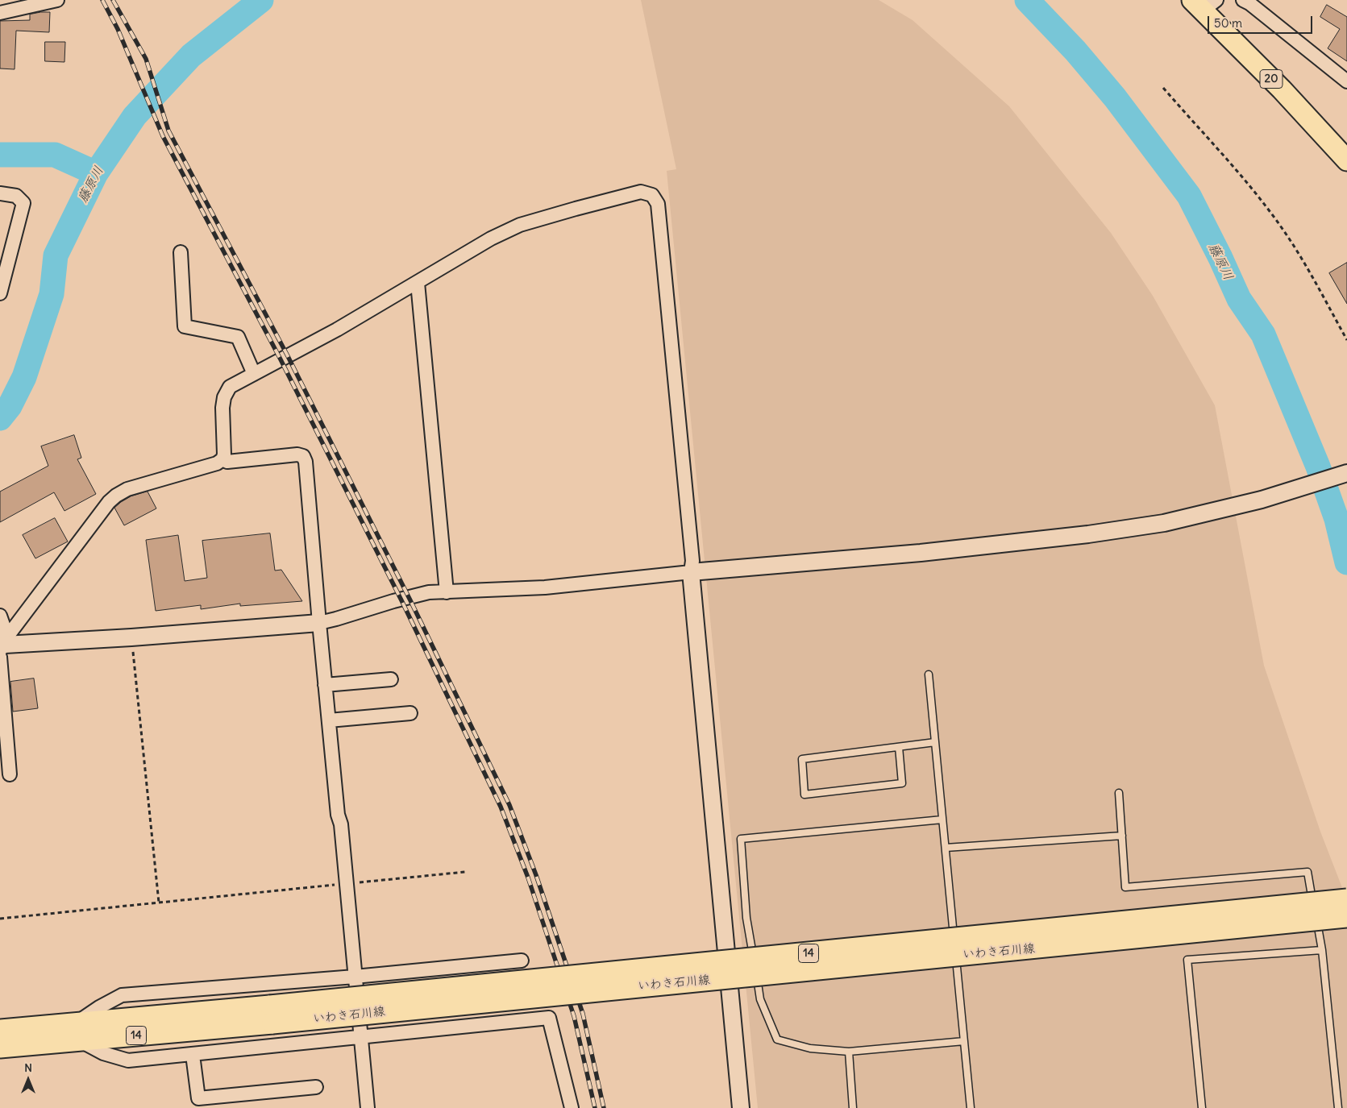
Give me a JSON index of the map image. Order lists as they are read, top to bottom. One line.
{"streets":{"main road":["20","いわき石川線","14"]},"water":["藤原川"],"scale_bar":"50 m","north":"top"}
